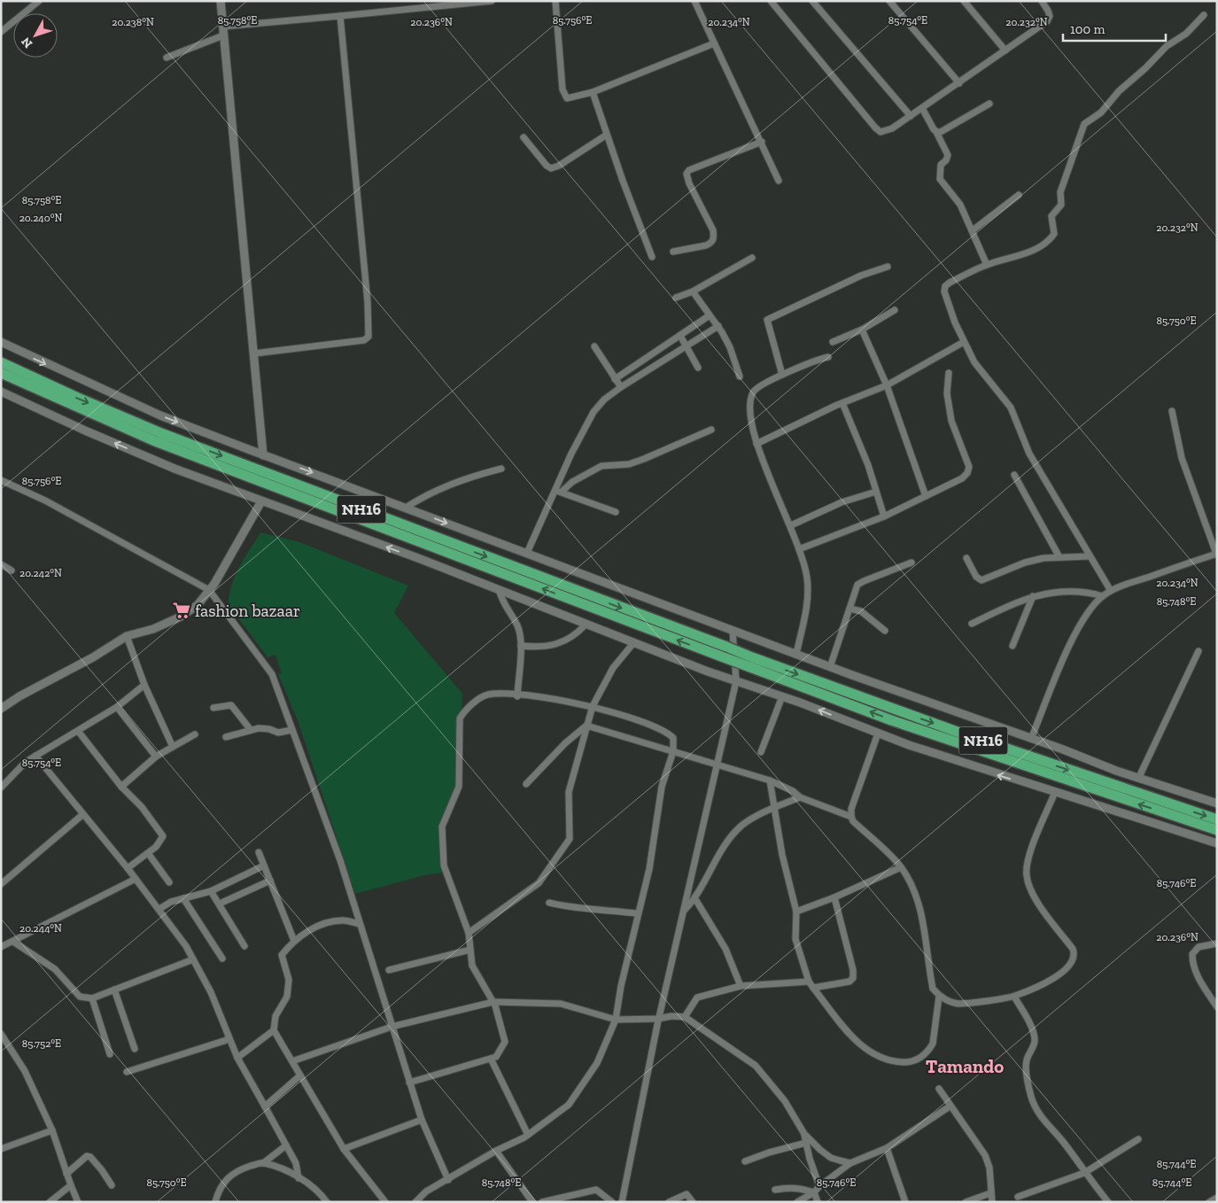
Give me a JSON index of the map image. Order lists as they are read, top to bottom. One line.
{"streets":{"highway":["NH16"]},"districts":["Tamando"],"places":{"supermarket":["fashion bazaar"]},"scale_bar":"100 m","north":"bottom left","coordinates":["85.758°E","85.756°E","85.754°E","20.236°N","20.234°N","20.238°N","20.232°N","20.240°N","85.750°E","20.242°N","85.748°E","85.746°E","20.244°N","85.752°E","85.744°E"]}
